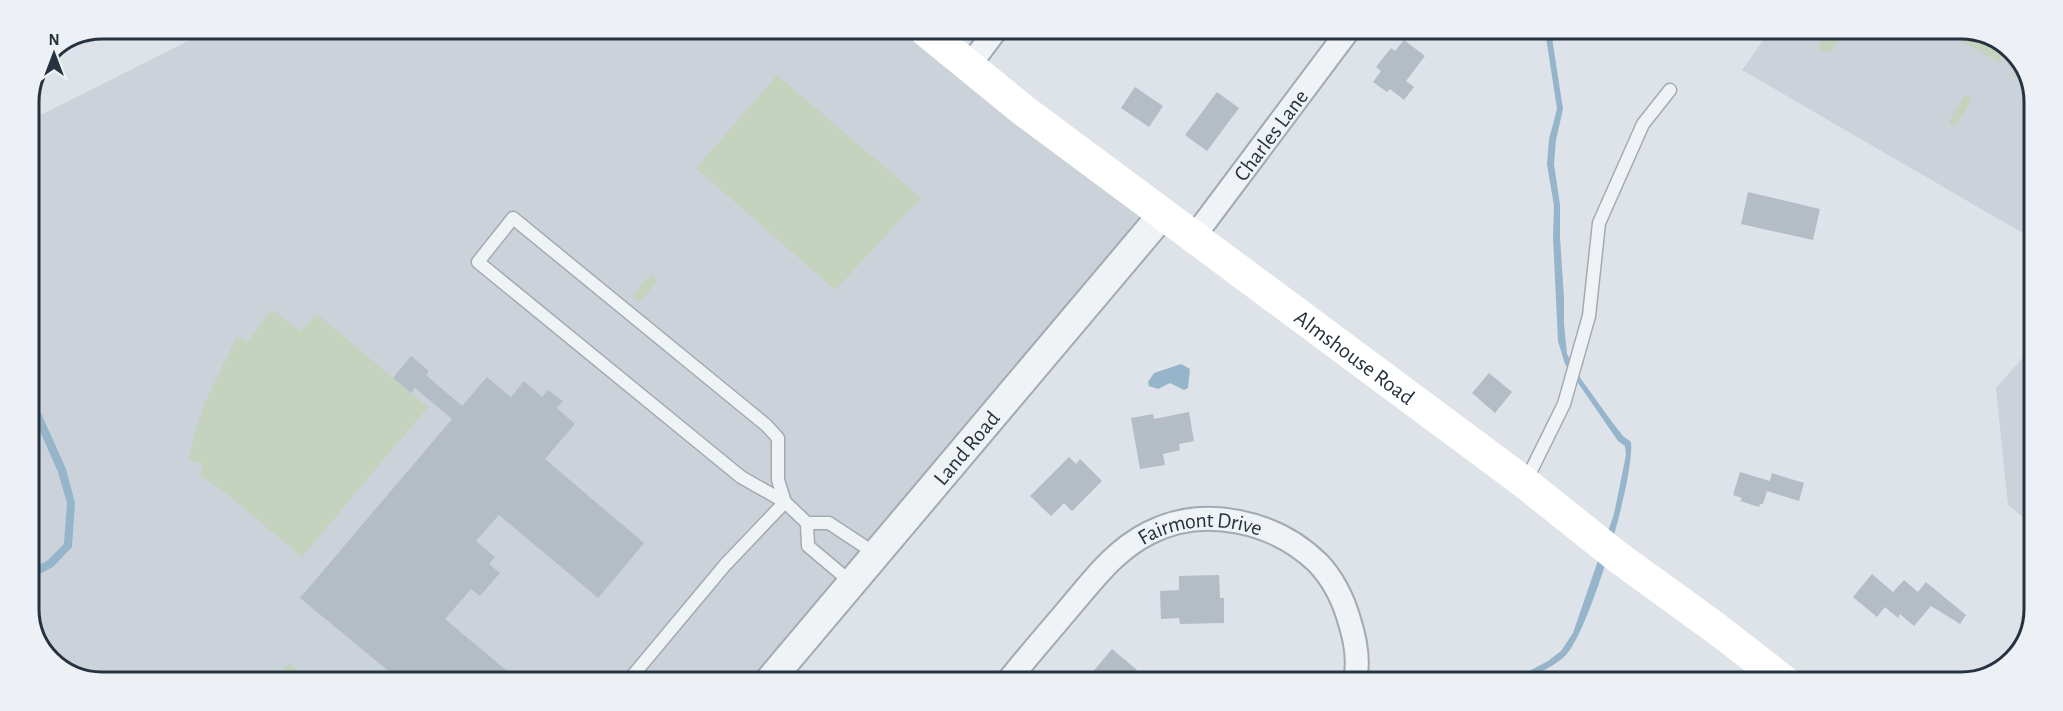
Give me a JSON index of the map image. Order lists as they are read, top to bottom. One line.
{"streets":{"main road":["Almshouse Road"],"street":["Charles Lane","Land Road","Fairmont Drive"]},"crossings":[["Charles Lane","Almshouse Road"],["Almshouse Road","Land Road"]],"north":"top"}
